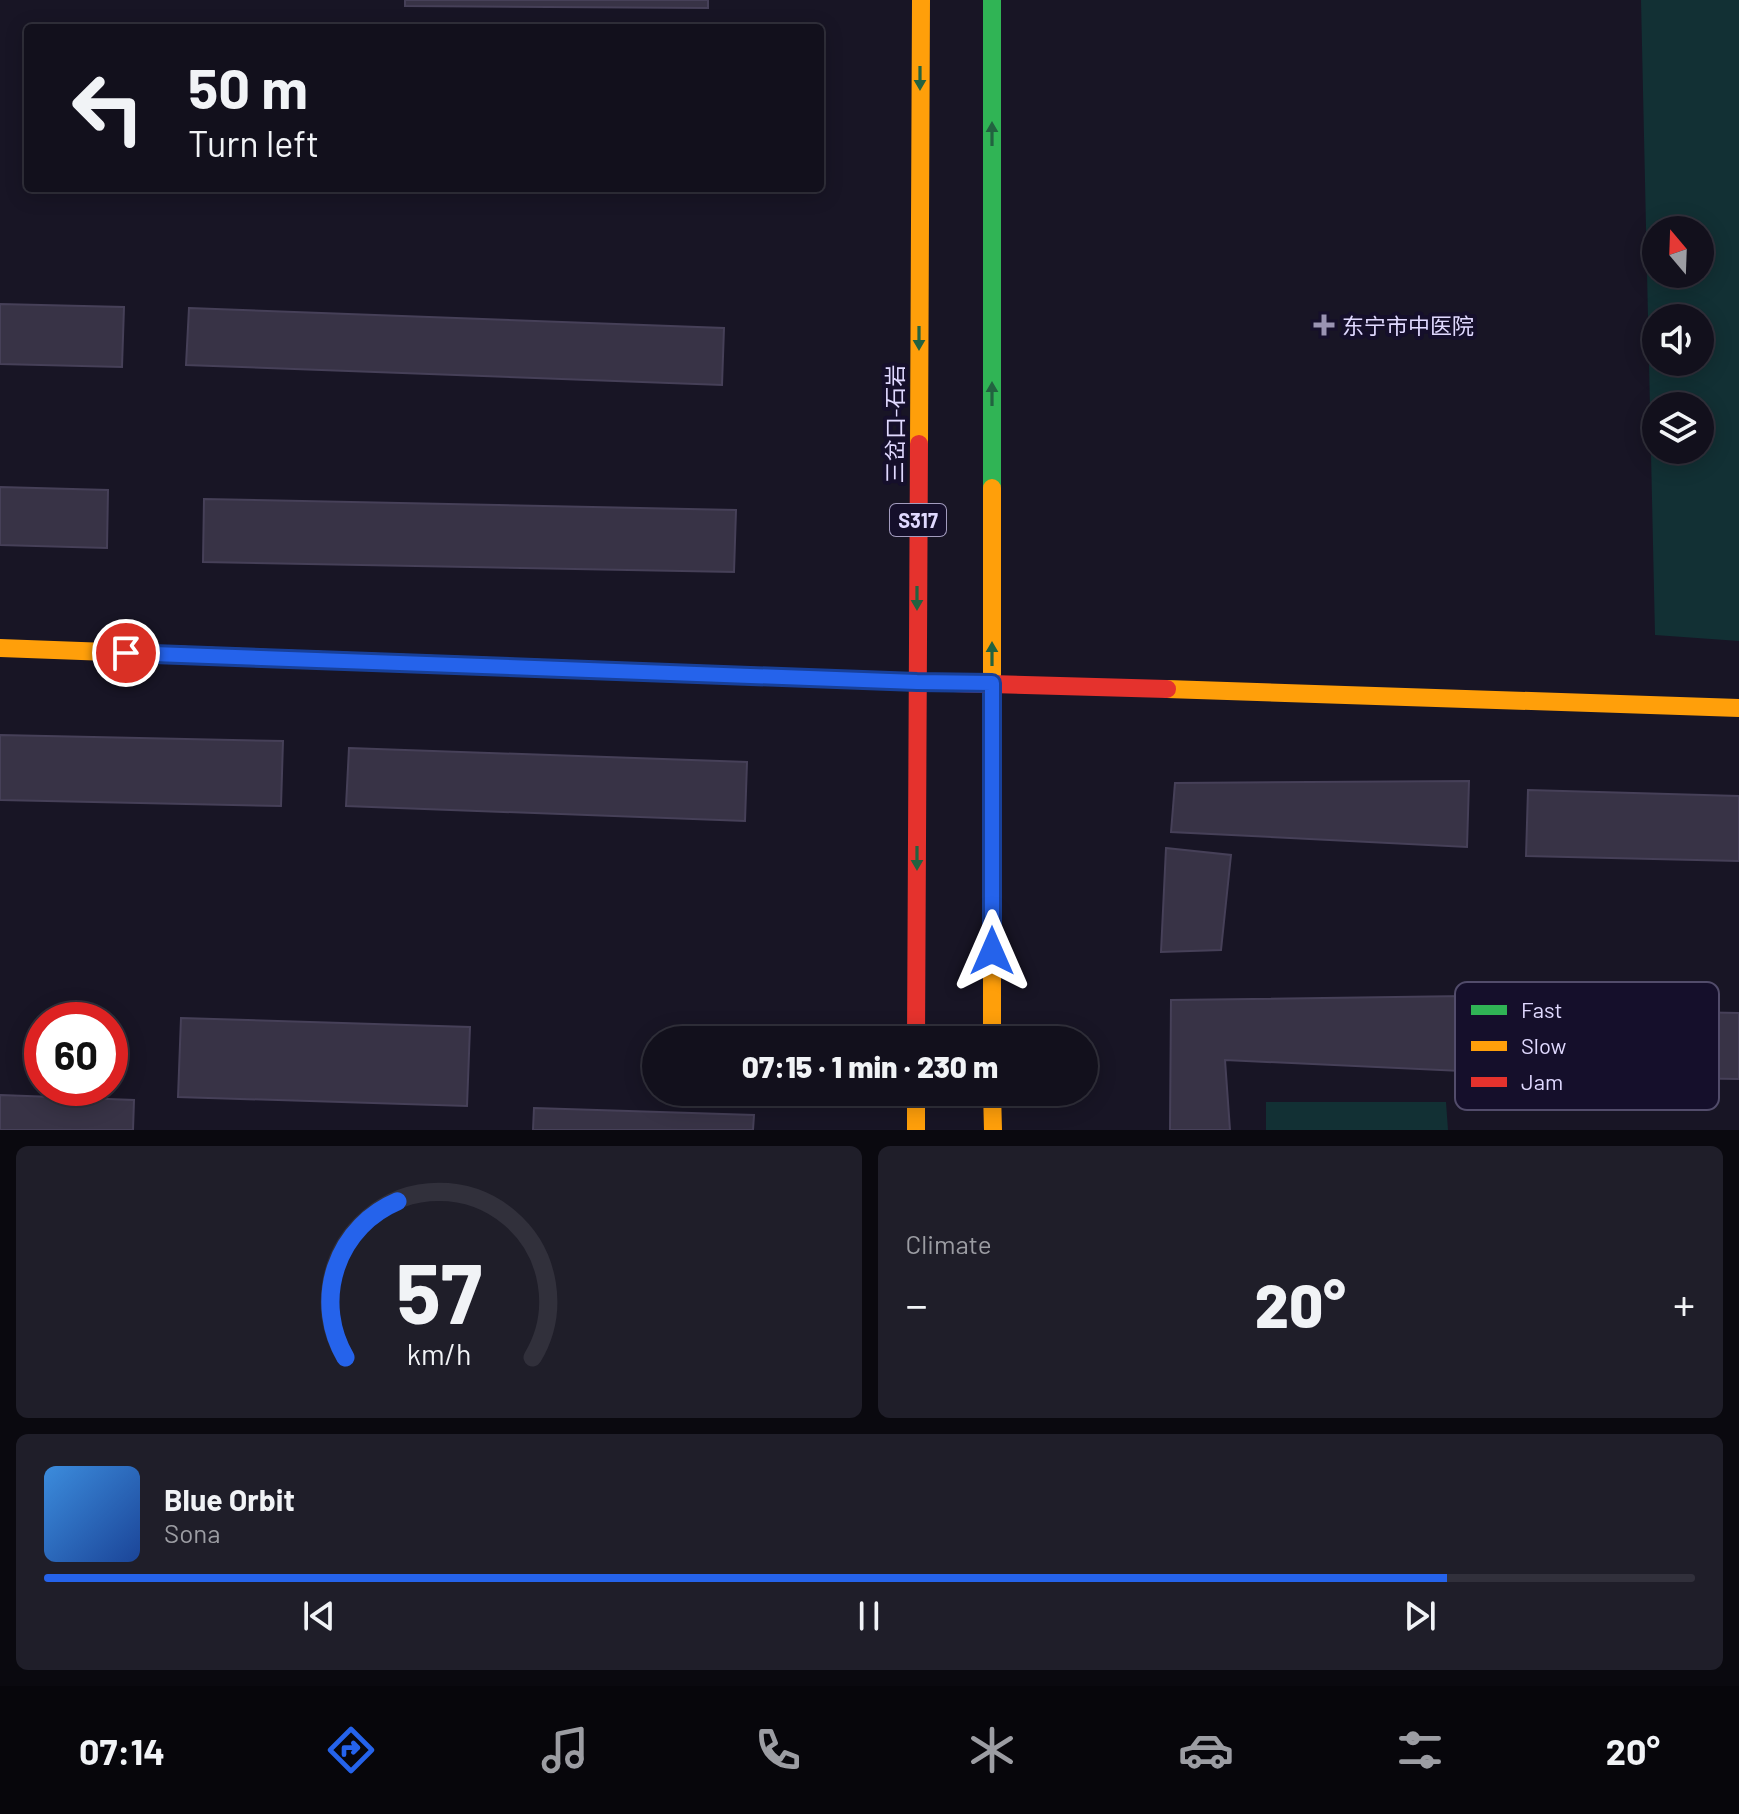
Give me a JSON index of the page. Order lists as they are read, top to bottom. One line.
{"streets":{"main road":["三岔口-石岩","S317"]},"places":{"health":["东宁市中医院"]},"legend":["Fast","Slow","Jam"],"north":"top","page":{"turn":["50 m","Turn left"],"limit":"60","trip":"07:15 · 1 min · 230 m","tile":"Climate","heat":["−","20°","+"],"song":["Blue Orbit","Sona"],"tabs":["07:14","20°"],"gauge":["57","km/h"]}}
